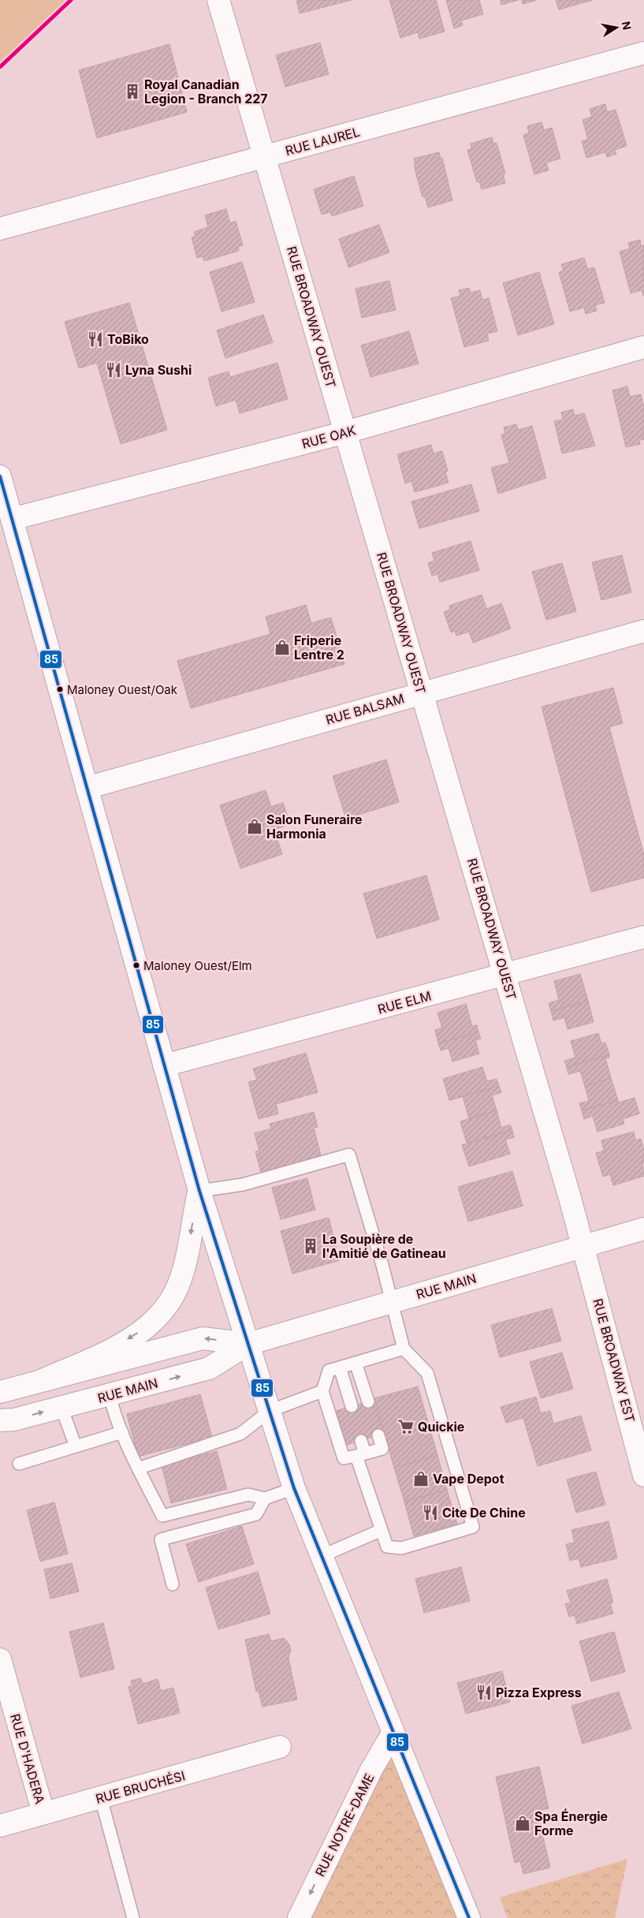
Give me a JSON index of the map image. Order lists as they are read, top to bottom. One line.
{"streets":{"street":["RUE LAUREL","RUE BROADWAY OUEST","RUE OAK","RUE BALSAM","RUE ELM","RUE MAIN","RUE BROADWAY EST","RUE D'HADERA","RUE BRUCHÉSI","RUE NOTRE-DAME"]},"crossings":[["RUE LAUREL","RUE BROADWAY OUEST"],["RUE BROADWAY OUEST","RUE OAK"],["RUE BROADWAY OUEST","RUE BALSAM"],["RUE BROADWAY OUEST","RUE ELM"],["RUE BROADWAY OUEST","RUE MAIN"],["RUE BROADWAY OUEST","RUE BROADWAY EST"],["RUE MAIN","RUE BROADWAY EST"],["RUE D'HADERA","RUE BRUCHÉSI"]],"one_way":["RUE NOTRE-DAME"],"places":{"building":["Royal Canadian Legion - Branch 227","La Soupière de l'Amitié de Gatineau"],"restaurant":["ToBiko","Lyna Sushi","Cite De Chine","Pizza Express"],"shop":["Friperie Lentre 2","Salon Funeraire Harmonia","Vape Depot","Spa Énergie Forme"],"other":["Maloney Ouest/Oak","Maloney Ouest/Elm"],"supermarket":["Quickie"]},"lines":["transit line 85"],"north":"right"}
